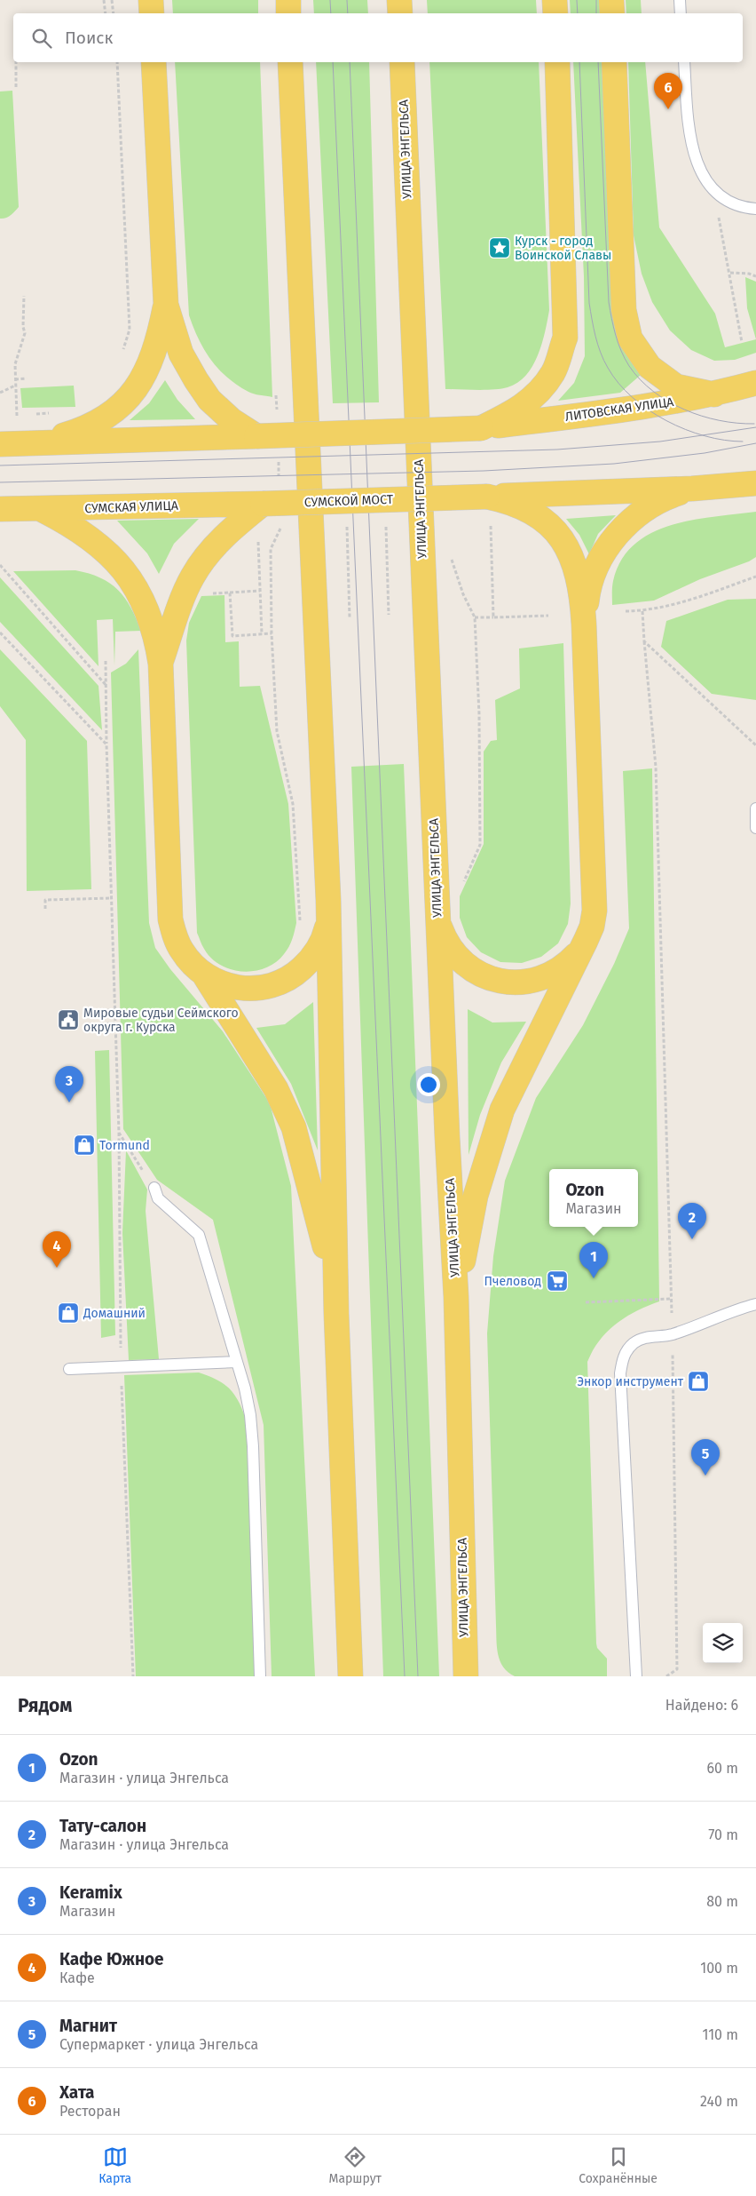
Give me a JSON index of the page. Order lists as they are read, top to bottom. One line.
{"streets":{"main road":["УЛИЦА ЭНГЕЛЬСА","ЛИТОВСКАЯ УЛИЦА","СУМСКОЙ МОСТ","СУМСКАЯ УЛИЦА"]},"crossings":[["СУМСКОЙ МОСТ","СУМСКАЯ УЛИЦА"]],"places":{"place":["Курск - город Воинской Славы"],"public building":["Мировые судьи Сеймского округа г. Курска"],"shop":["Tormund","Домашний","Энкор инструмент"],"supermarket":["Пчеловод"]},"page":{"search":"Поиск","pins":["6","3","2","4","1","5"],"popup":["Ozon","Магазин"],"heading":["Рядом","Найдено: 6"],"list":[{"mark":"1","name":"Ozon","note":"Магазин · улица Энгельса","value":"60 m"},{"mark":"2","name":"Тату-салон","note":"Магазин · улица Энгельса","value":"70 m"},{"mark":"3","name":"Keramix","note":"Магазин","value":"80 m"},{"mark":"4","name":"Кафе Южное","note":"Кафе","value":"100 m"},{"mark":"5","name":"Магнит","note":"Супермаркет · улица Энгельса","value":"110 m"},{"mark":"6","name":"Хата","note":"Ресторан","value":"240 m"}],"nav":["Карта","Маршрут","Сохранённые"]}}
